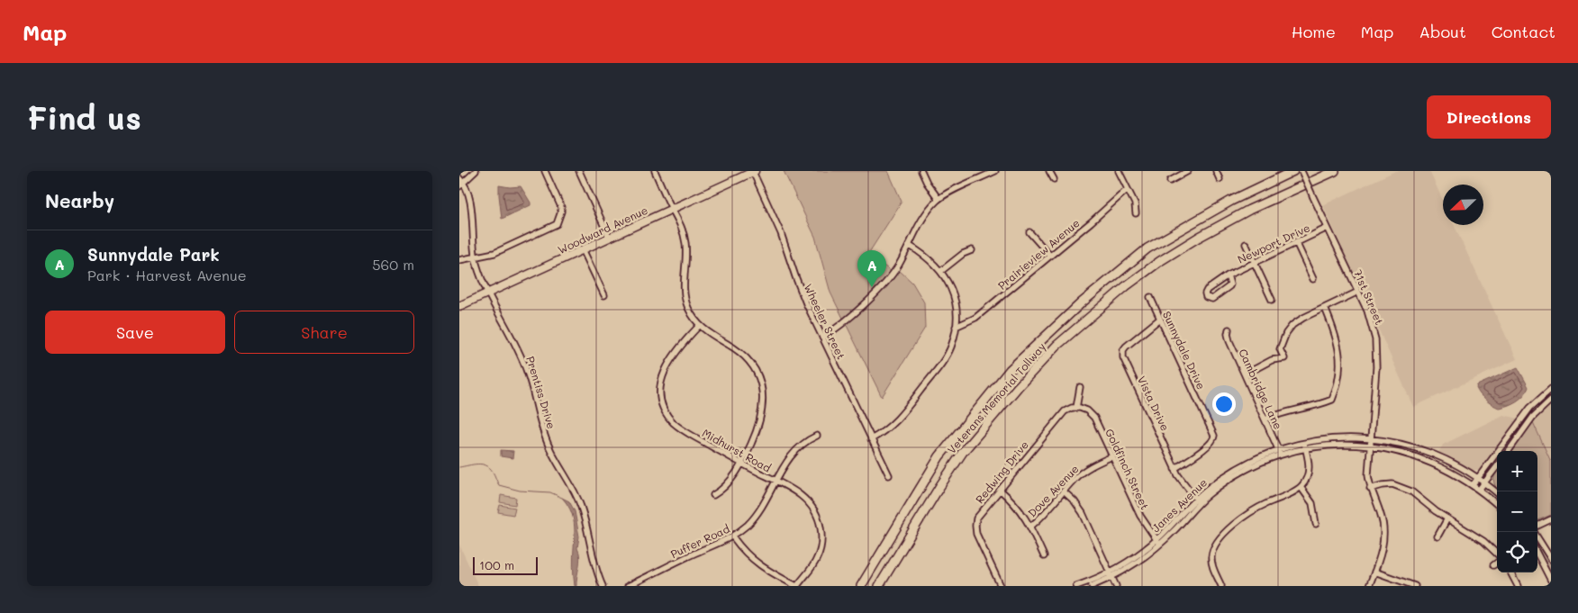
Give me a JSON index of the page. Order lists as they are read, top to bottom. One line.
{"streets":{"highway":["Veterans Memorial Tollway"],"main road":["Woodward Avenue"],"street":["Newport Drive","Prairieview Avenue","71st Street","Wheeler Street","Sunnydale Drive","Cambridge Lane","Prentiss Drive","Vista Drive","Midhurst Road","Goldfinch Street","Redwing Drive","Dove Avenue","Janes Avenue","Puffer Road"]},"crossings":[["Woodward Avenue","Wheeler Street"],["Woodward Avenue","Prentiss Drive"],["Newport Drive","71st Street"],["71st Street","Janes Avenue"],["Sunnydale Drive","Vista Drive"],["Cambridge Lane","Janes Avenue"],["Vista Drive","Janes Avenue"],["Midhurst Road","Puffer Road"],["Goldfinch Street","Redwing Drive"],["Goldfinch Street","Dove Avenue"],["Goldfinch Street","Janes Avenue"]],"scale_bar":"100 m","north":"bottom left","page":{"header":"Map","nav":["Home","Map","About","Contact"],"buttons":["Directions",["Save","Share"]],"title":"Find us","heading":"Nearby","list":[{"mark":"A","name":"Sunnydale Park","note":"Park · Harvest Avenue","value":"560 m"}],"pins":"A","map_buttons":["+","−"],"scale":"100 m"}}
